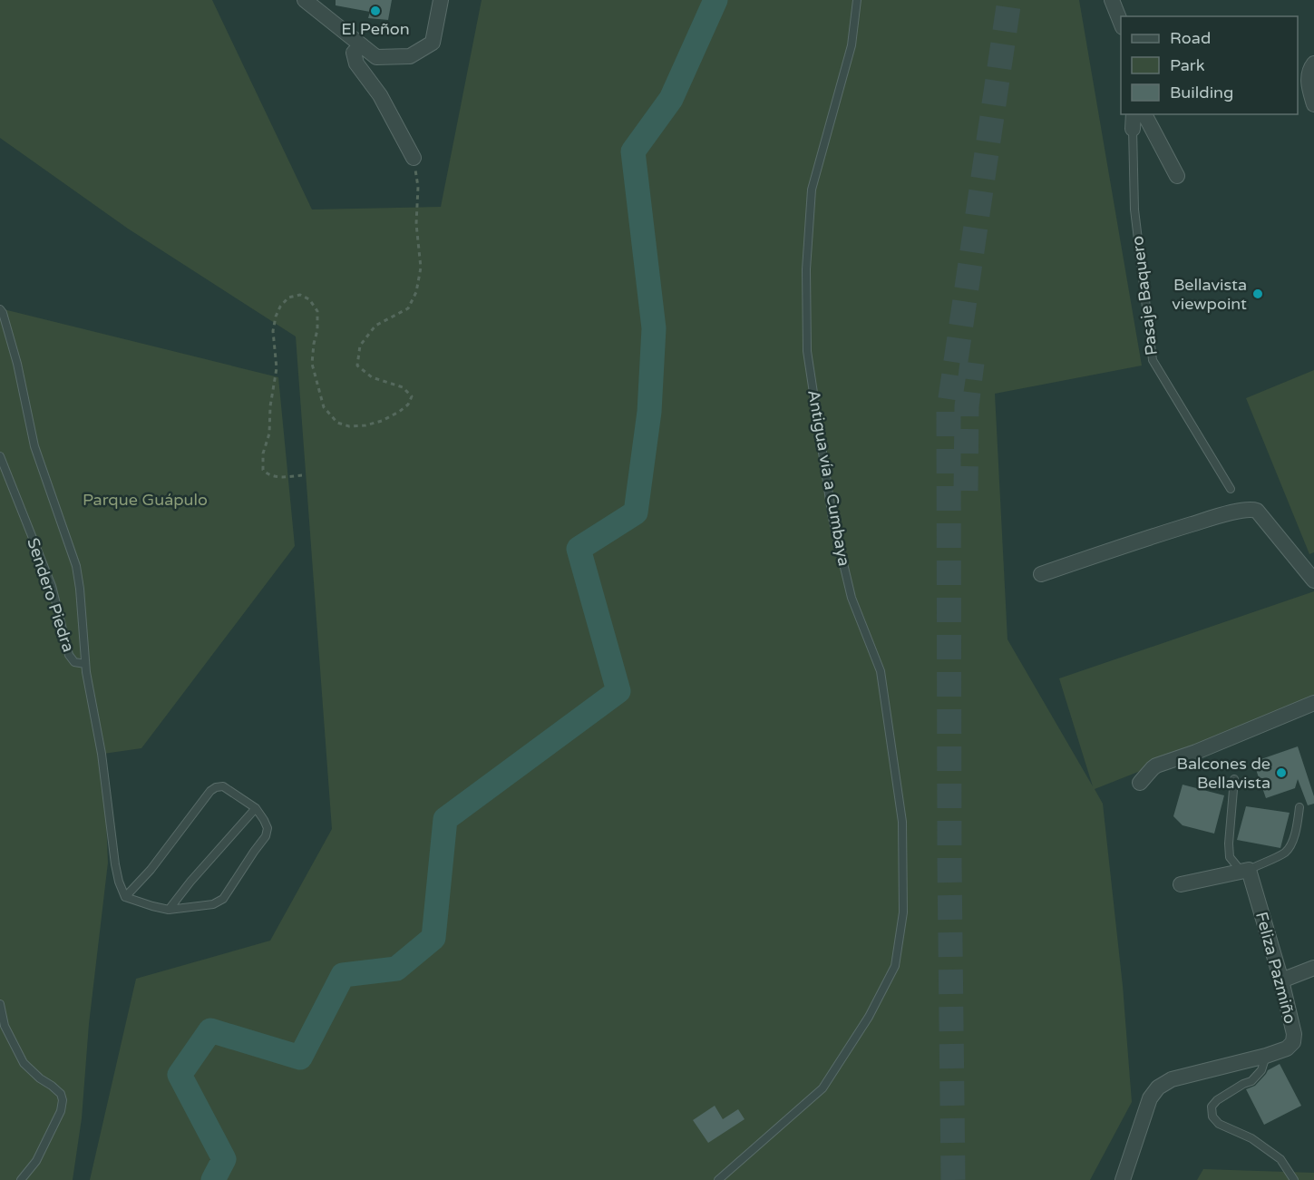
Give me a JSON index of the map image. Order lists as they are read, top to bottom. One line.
{"streets":{"street":["Pasaje Baquero","Feliza Pazmiño"],"lane":["Antigua vía a Cumbaya","Sendero Piedra"]},"parks":["Parque Guápulo"],"places":["El Peñon","Bellavista viewpoint","Balcones de Bellavista"],"legend":["Road","Park","Building"]}
